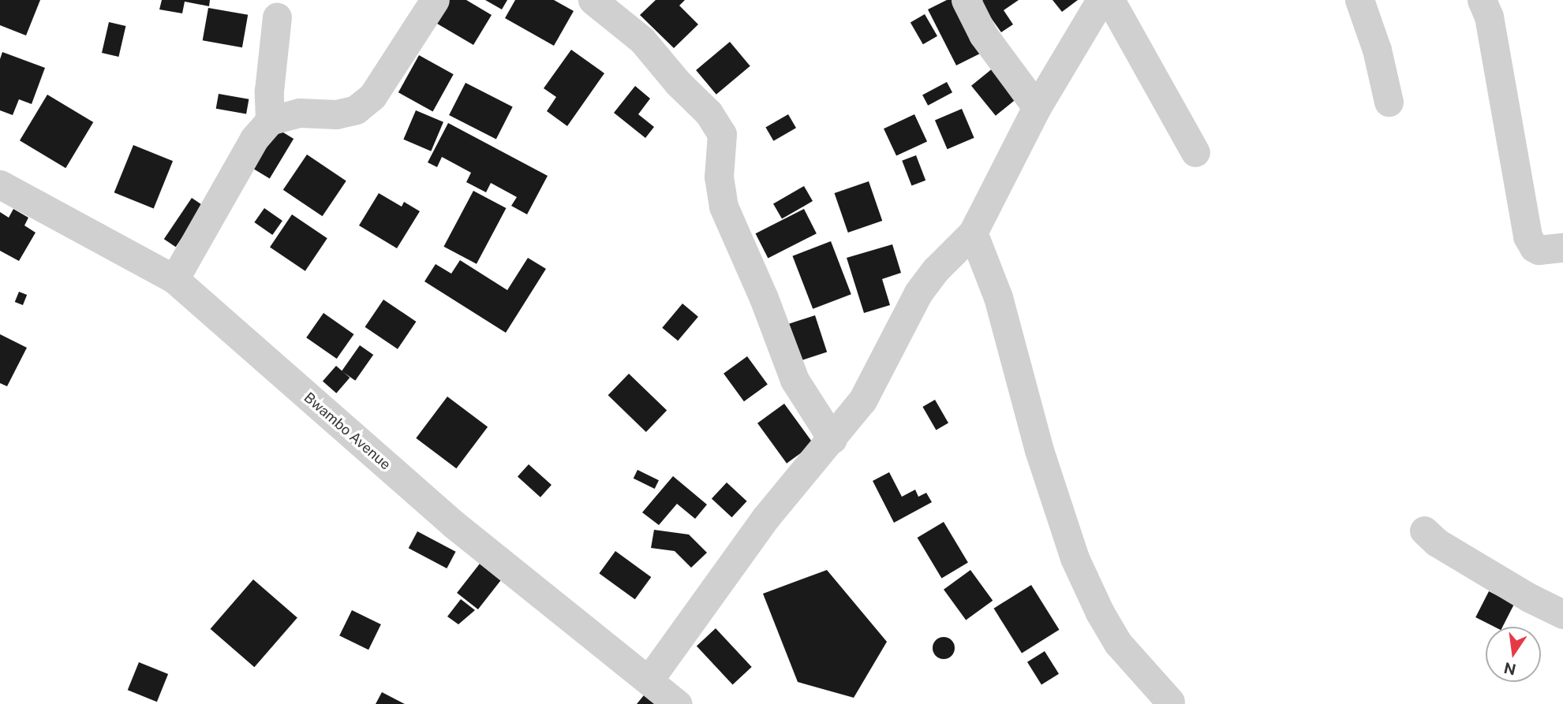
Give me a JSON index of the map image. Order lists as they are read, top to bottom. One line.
{"streets":{"street":["Bwambo Avenue"]},"north":"bottom"}
